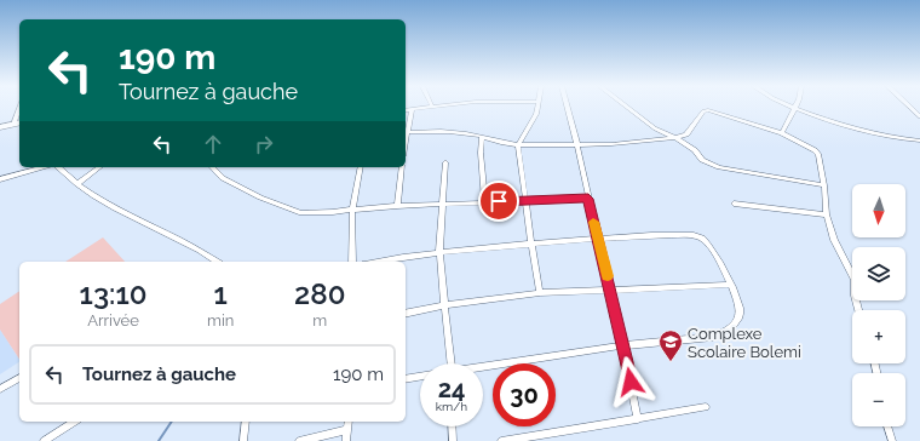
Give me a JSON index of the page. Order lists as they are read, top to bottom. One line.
{"places":{"school or university":["Complexe Scolaire Bolemi"]},"north":"bottom","page":{"turn":["190 m","Tournez à gauche"],"map_buttons":["+","−"],"eta":["13:10","Arrivée","1","min","280","m"],"list":[{"name":"Tournez à gauche","value":"190 m"}],"speed":"24 km/h","limit":"30"}}
